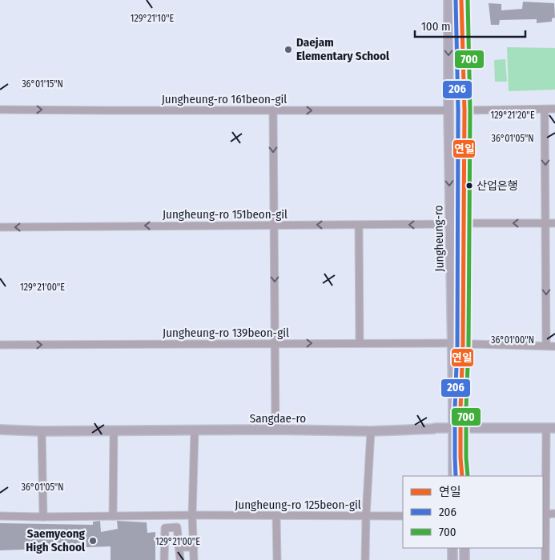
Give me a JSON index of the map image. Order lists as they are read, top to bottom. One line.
{"streets":{"main road":["Jungheung-ro","Sangdae-ro"],"street":["Jungheung-ro 161beon-gil","Jungheung-ro 151beon-gil","Jungheung-ro 139beon-gil","Jungheung-ro 125beon-gil"]},"crossings":[["Jungheung-ro 161beon-gil","Jungheung-ro"],["Jungheung-ro 151beon-gil","Jungheung-ro"],["Jungheung-ro","Jungheung-ro 139beon-gil"],["Jungheung-ro","Sangdae-ro"]],"one_way":["Jungheung-ro 161beon-gil","Jungheung-ro 151beon-gil","Jungheung-ro 139beon-gil"],"places":["Daejam Elementary School","산업은행","Saemyeong High School"],"lines":["transit line 연일","transit line 206","transit line 700"],"legend":["연일","206","700"],"scale_bar":"100 m","coordinates":["129°21'10\"E","36°01'15\"N","129°21'20\"E","36°01'05\"N","129°21'00\"E","36°01'00\"N"]}
